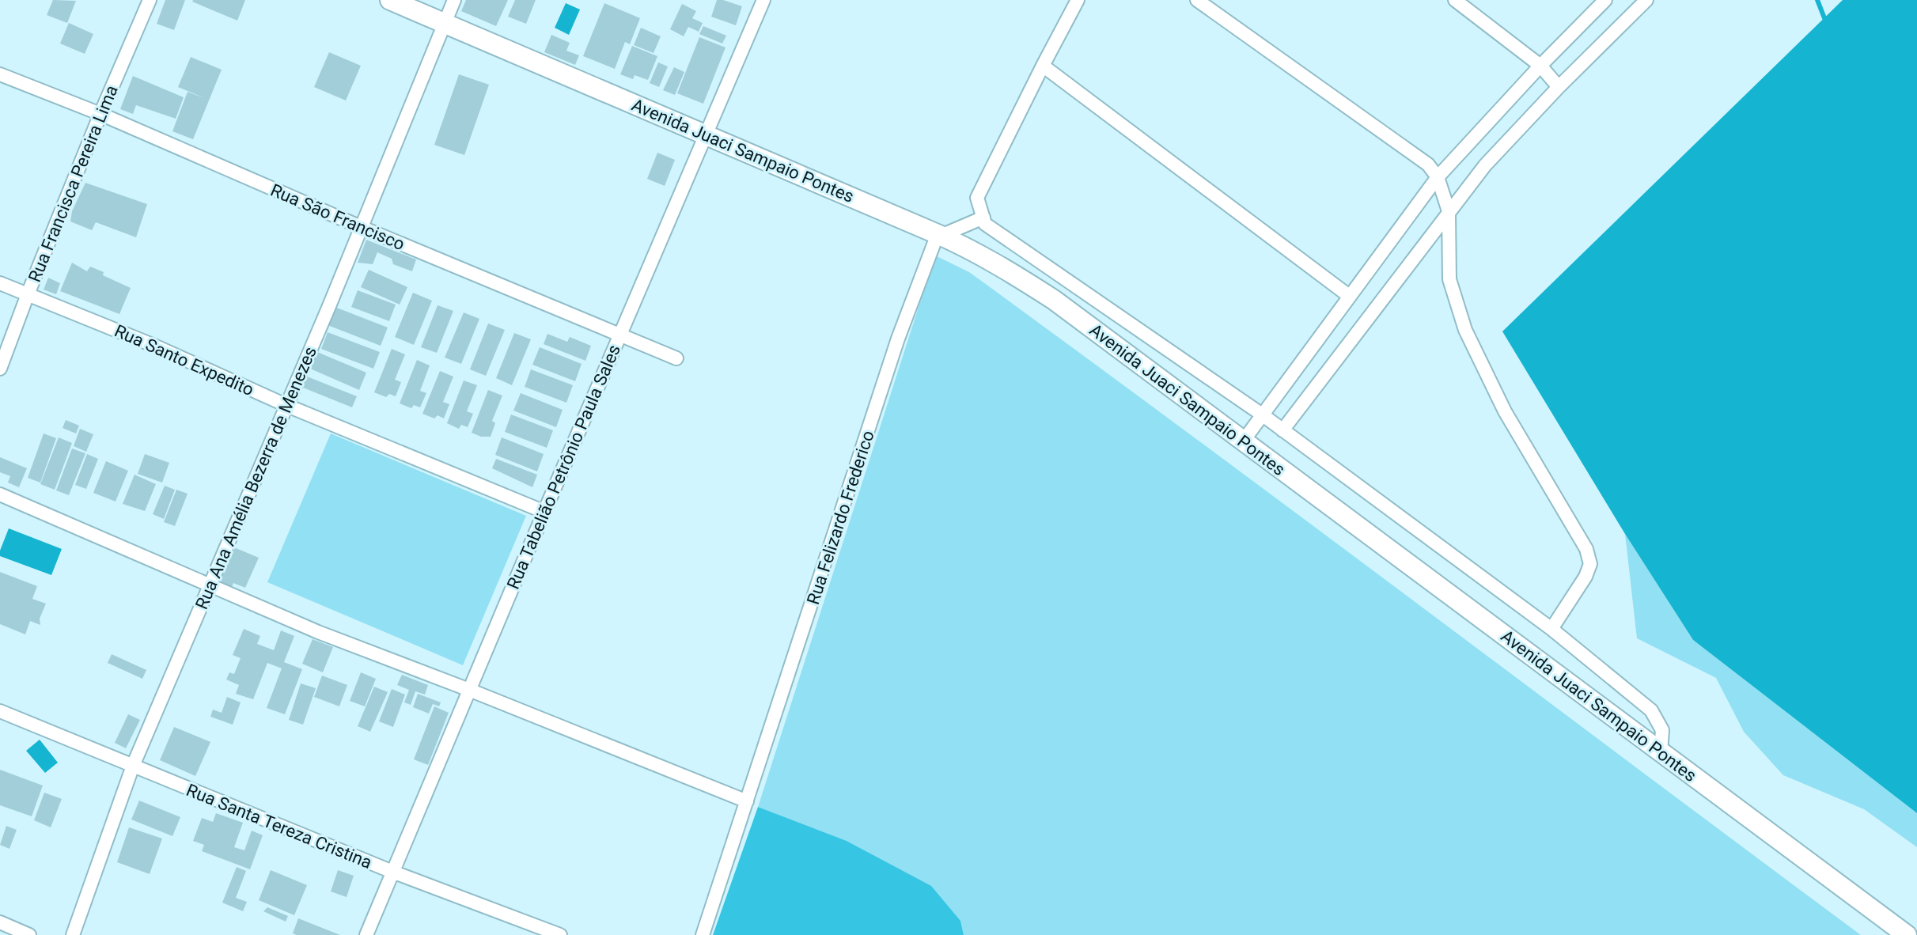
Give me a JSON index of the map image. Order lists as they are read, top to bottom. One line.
{"streets":{"main road":["Avenida Juaci Sampaio Pontes"],"street":["Rua Francisca Pereira Lima","Rua São Francisco","Rua Santo Expedito","Rua Tabelião Petrônio Paula Sales","Rua Ana Amélia Bezerra de Menezes","Rua Felizardo Frederico","Rua Santa Tereza Cristina"]},"crossings":[["Avenida Juaci Sampaio Pontes","Rua Tabelião Petrônio Paula Sales"],["Avenida Juaci Sampaio Pontes","Rua Ana Amélia Bezerra de Menezes"],["Avenida Juaci Sampaio Pontes","Rua Felizardo Frederico"],["Rua Francisca Pereira Lima","Rua São Francisco"],["Rua Francisca Pereira Lima","Rua Santo Expedito"],["Rua São Francisco","Rua Tabelião Petrônio Paula Sales"],["Rua São Francisco","Rua Ana Amélia Bezerra de Menezes"],["Rua Santo Expedito","Rua Tabelião Petrônio Paula Sales"],["Rua Santo Expedito","Rua Ana Amélia Bezerra de Menezes"],["Rua Tabelião Petrônio Paula Sales","Rua Santa Tereza Cristina"],["Rua Ana Amélia Bezerra de Menezes","Rua Santa Tereza Cristina"]]}
